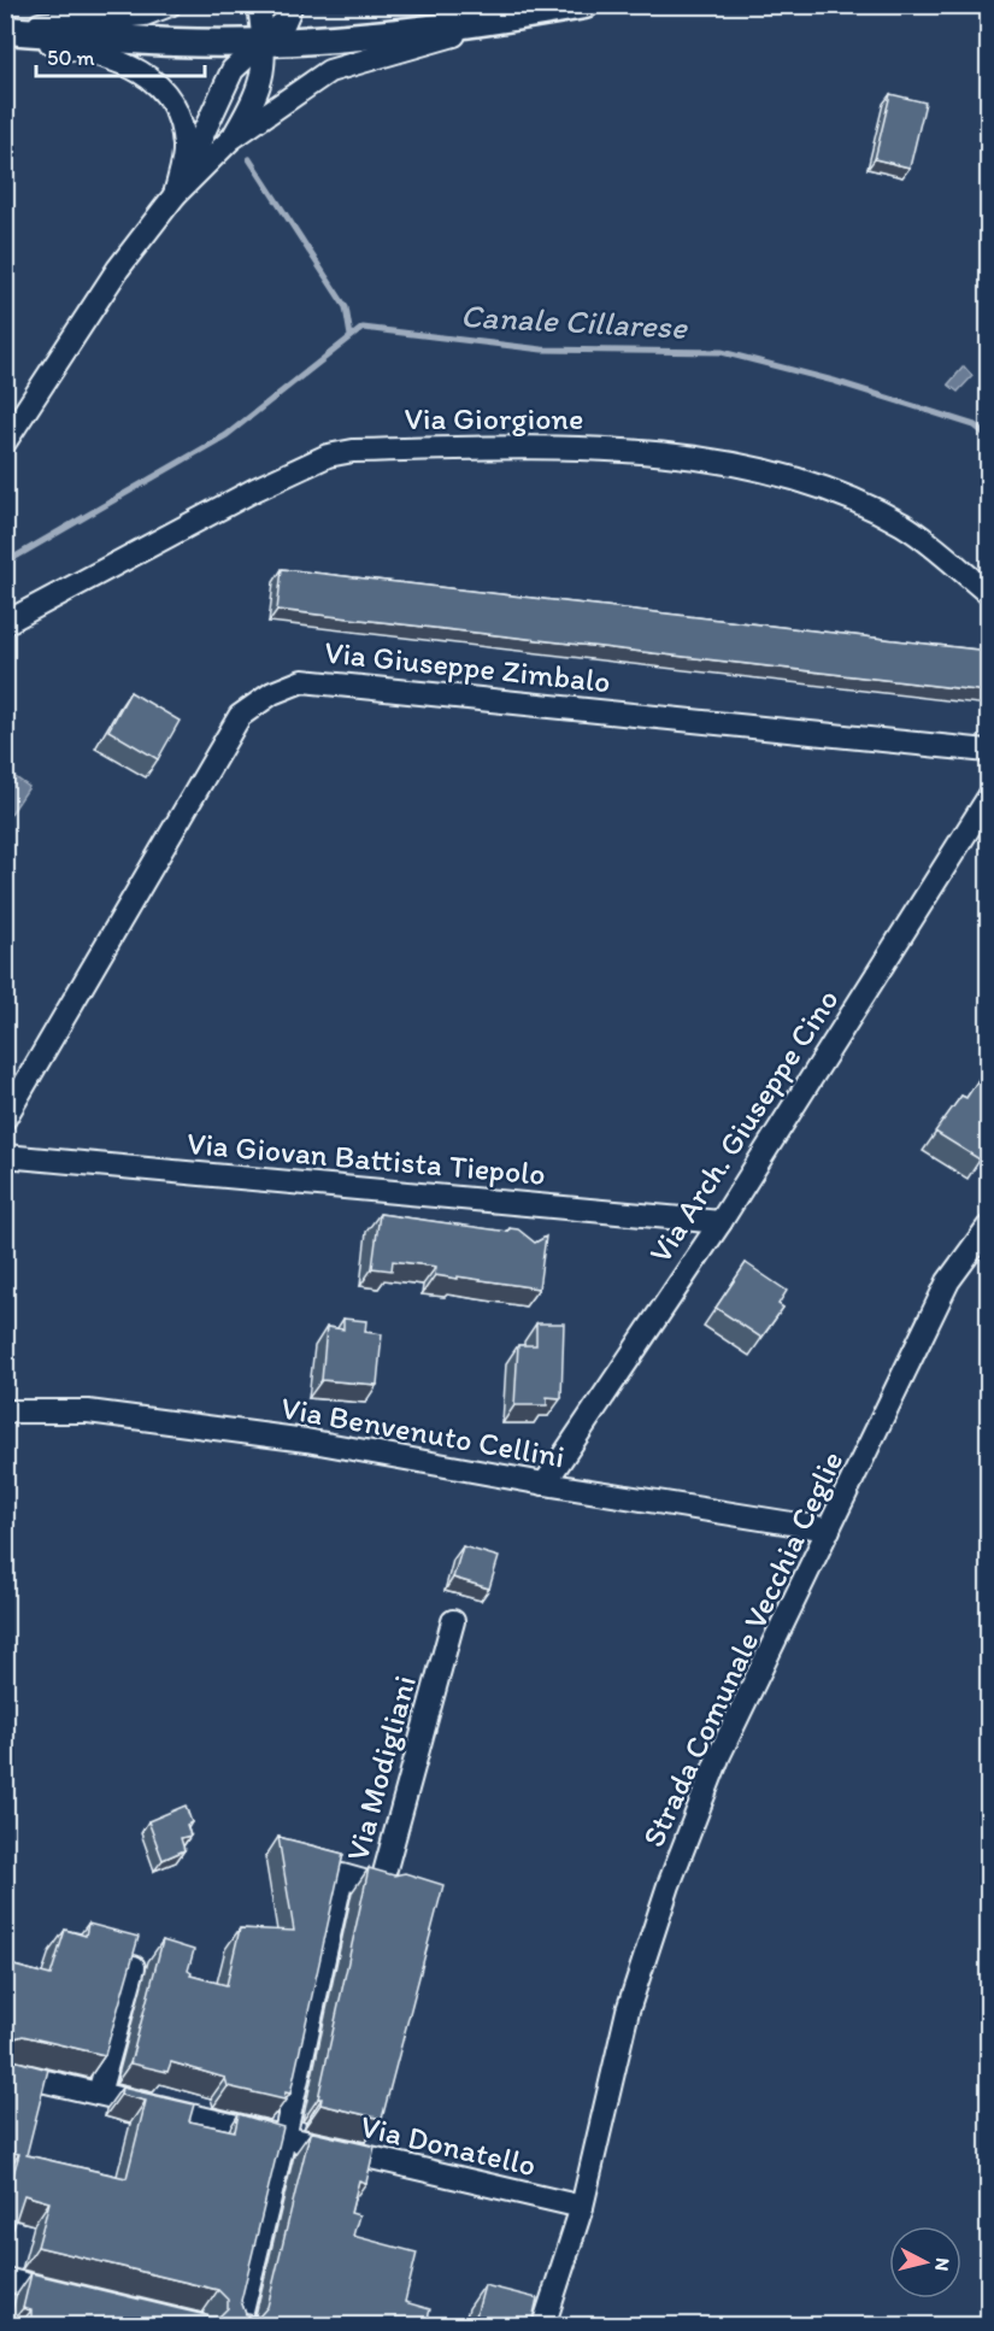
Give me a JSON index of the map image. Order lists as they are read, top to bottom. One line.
{"streets":{"street":["Via Giorgione","Via Giuseppe Zimbalo","Via Arch. Giuseppe Cino","Via Giovan Battista Tiepolo","Via Benvenuto Cellini","Strada Comunale Vecchia Ceglie","Via Modigliani","Via Donatello"]},"crossings":[["Via Arch. Giuseppe Cino","Via Giovan Battista Tiepolo"],["Via Arch. Giuseppe Cino","Via Benvenuto Cellini"],["Via Benvenuto Cellini","Strada Comunale Vecchia Ceglie"],["Strada Comunale Vecchia Ceglie","Via Donatello"],["Via Modigliani","Via Donatello"]],"water":["Canale Cillarese"],"scale_bar":"50 m","north":"right"}
